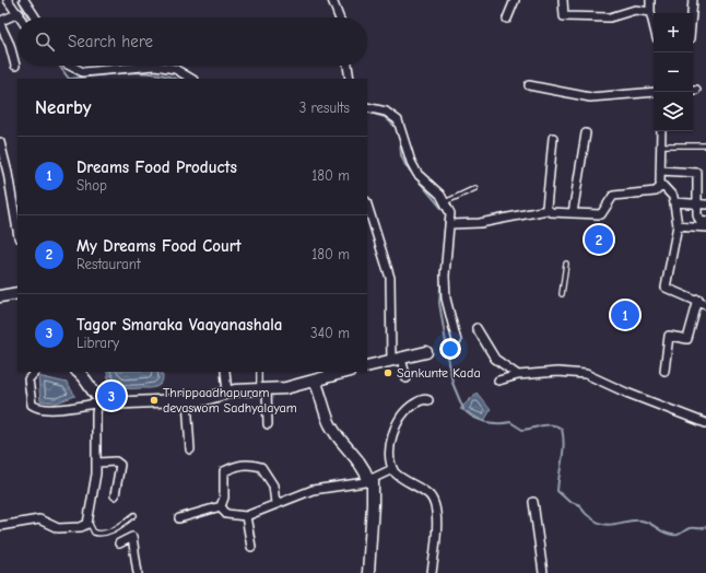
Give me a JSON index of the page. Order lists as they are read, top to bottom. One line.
{"places":["Sankunte Kada","Thrippaadhapuram devaswom Sadhyalayam"],"page":{"map_buttons":["+","−"],"search":"Search here","heading":["Nearby","3 results"],"list":[{"mark":"1","name":"Dreams Food Products","note":"Shop","value":"180 m"},{"mark":"2","name":"My Dreams Food Court","note":"Restaurant","value":"180 m"},{"mark":"3","name":"Tagor Smaraka Vaayanashala","note":"Library","value":"340 m"}],"pins":["2","1","3"]}}
